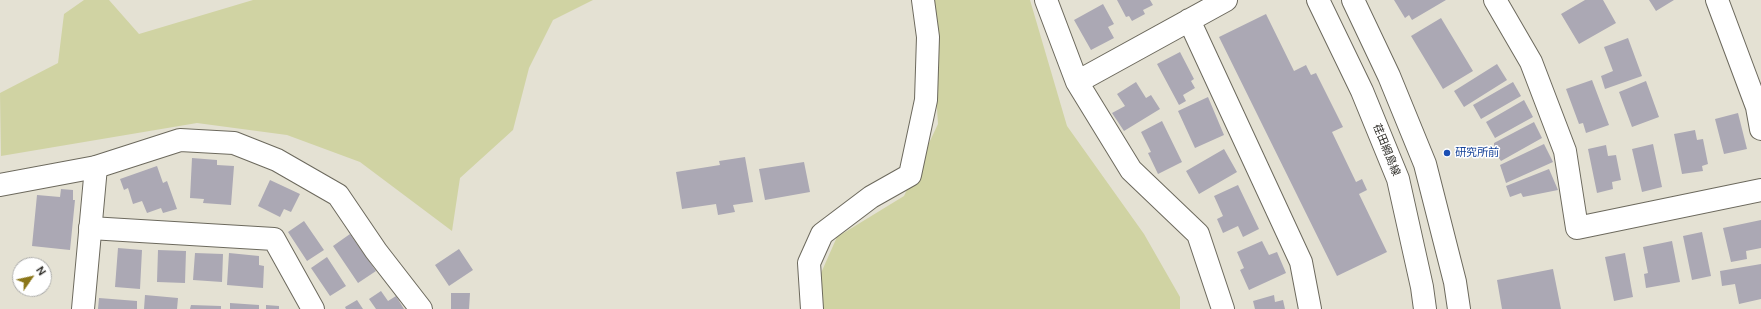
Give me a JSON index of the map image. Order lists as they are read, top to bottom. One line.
{"streets":{"street":["荏田綱島線"]},"places":["研究所前"],"north":"top right"}
